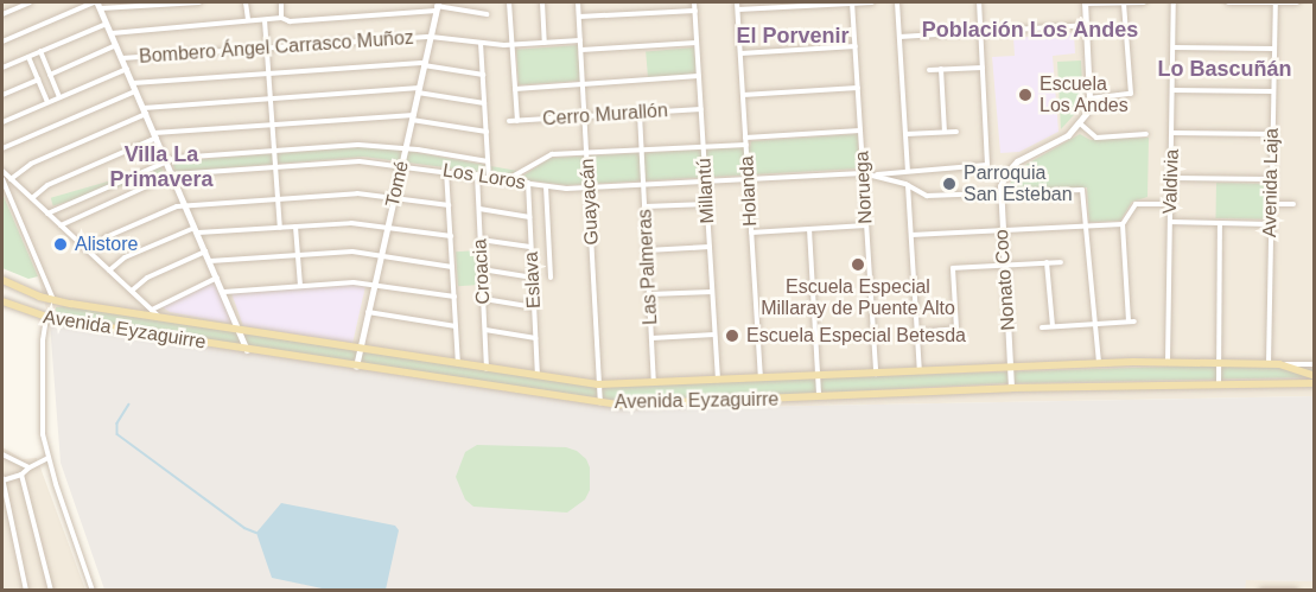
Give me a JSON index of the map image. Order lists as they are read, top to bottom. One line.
{"streets":{"main road":["Avenida Eyzaguirre"],"street":["Bombero Ángel Carrasco Muñoz","Cerro Murallón","Los Loros","Valdivia","Avenida Laja","Tomé","Noruega","Millantú","Holanda","Guayacán","Las Palmeras","Croacia","Eslava","Nonato Coo"]},"crossings":[["Bombero Ángel Carrasco Muñoz","Tomé"],["Bombero Ángel Carrasco Muñoz","Guayacán"],["Cerro Murallón","Millantú"],["Cerro Murallón","Guayacán"],["Cerro Murallón","Las Palmeras"],["Los Loros","Tomé"],["Los Loros","Noruega"],["Los Loros","Millantú"],["Los Loros","Holanda"],["Los Loros","Guayacán"],["Los Loros","Las Palmeras"],["Los Loros","Croacia"],["Los Loros","Eslava"],["Los Loros","Nonato Coo"],["Valdivia","Avenida Eyzaguirre"],["Avenida Laja","Avenida Eyzaguirre"],["Tomé","Avenida Eyzaguirre"],["Noruega","Avenida Eyzaguirre"],["Millantú","Avenida Eyzaguirre"],["Holanda","Avenida Eyzaguirre"],["Guayacán","Avenida Eyzaguirre"],["Las Palmeras","Avenida Eyzaguirre"],["Croacia","Avenida Eyzaguirre"],["Eslava","Avenida Eyzaguirre"],["Nonato Coo","Avenida Eyzaguirre"]],"districts":["Población Los Andes","El Porvenir","Lo Bascuñán","Villa La Primavera"],"places":["Escuela Los Andes","Parroquia San Esteban","Alistore","Escuela Especial Millaray de Puente Alto","Escuela Especial Betesda"]}
